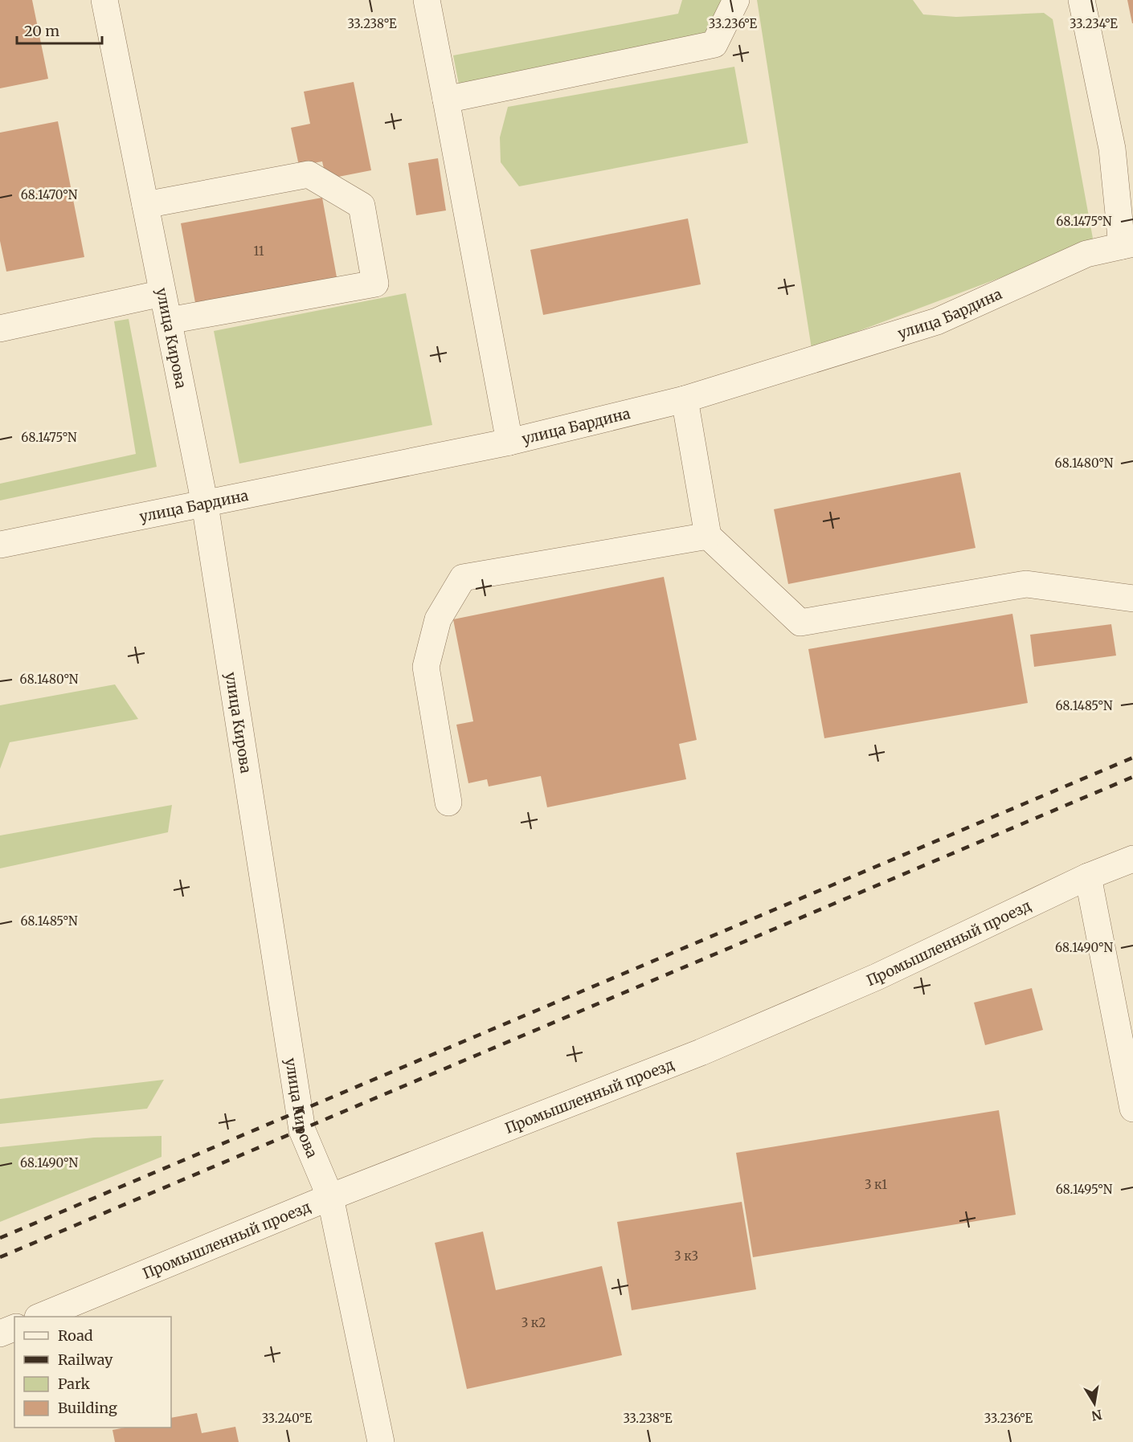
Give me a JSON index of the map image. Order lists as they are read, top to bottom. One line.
{"streets":{"street":["улица Бардина","улица Кирова","Промышленный проезд"]},"crossings":[["улица Бардина","улица Кирова"],["улица Кирова","Промышленный проезд"]],"house_numbers":["11","3 к1","3 к3","3 к2"],"legend":["Road","Railway","Park","Building"],"scale_bar":"20 m","north":"bottom","coordinates":["33.238°E","33.236°E","33.234°E","68.1470°N","68.1475°N","68.1480°N","68.1485°N","68.1490°N","68.1495°N","33.240°E"]}
